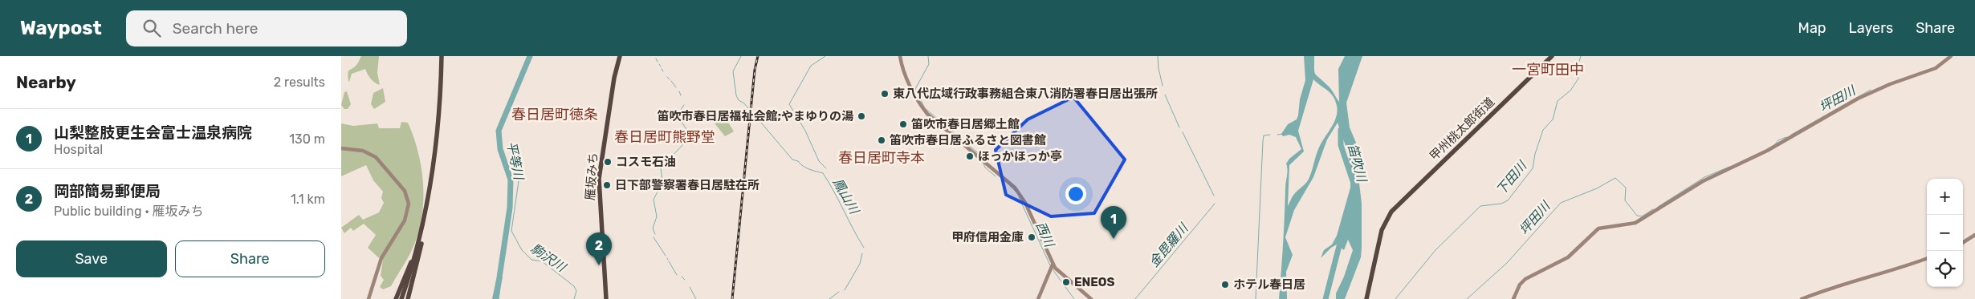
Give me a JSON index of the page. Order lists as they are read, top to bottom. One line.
{"streets":{"highway":["甲州桃太郎街道","雁坂みち"]},"districts":["一宮町田中","春日居町徳条","春日居町熊野堂","春日居町寺本"],"water":["坪田川","平等川","笛吹川","下田川","鳳山川","西川","金毘羅川","駒沢川"],"places":["東八代広域行政事務組合東八消防署春日居出張所","笛吹市春日居福祉会館;やまゆりの湯","笛吹市春日居郷土館","笛吹市春日居ふるさと図書館","ほっかほっか亭","コスモ石油","日下部警察署春日居駐在所","甲府信用金庫","ENEOS","ホテル春日居"],"page":{"header":"Waypost","search":"Search here","nav":["Map","Layers","Share"],"heading":["Nearby","2 results"],"list":[{"mark":"1","name":"山梨整肢更生会富士温泉病院","note":"Hospital","value":"130 m"},{"mark":"2","name":"岡部簡易郵便局","note":"Public building · 雁坂みち","value":"1.1 km"}],"map_buttons":["+","−"],"pins":["1","2"],"buttons":["Save","Share"]}}
